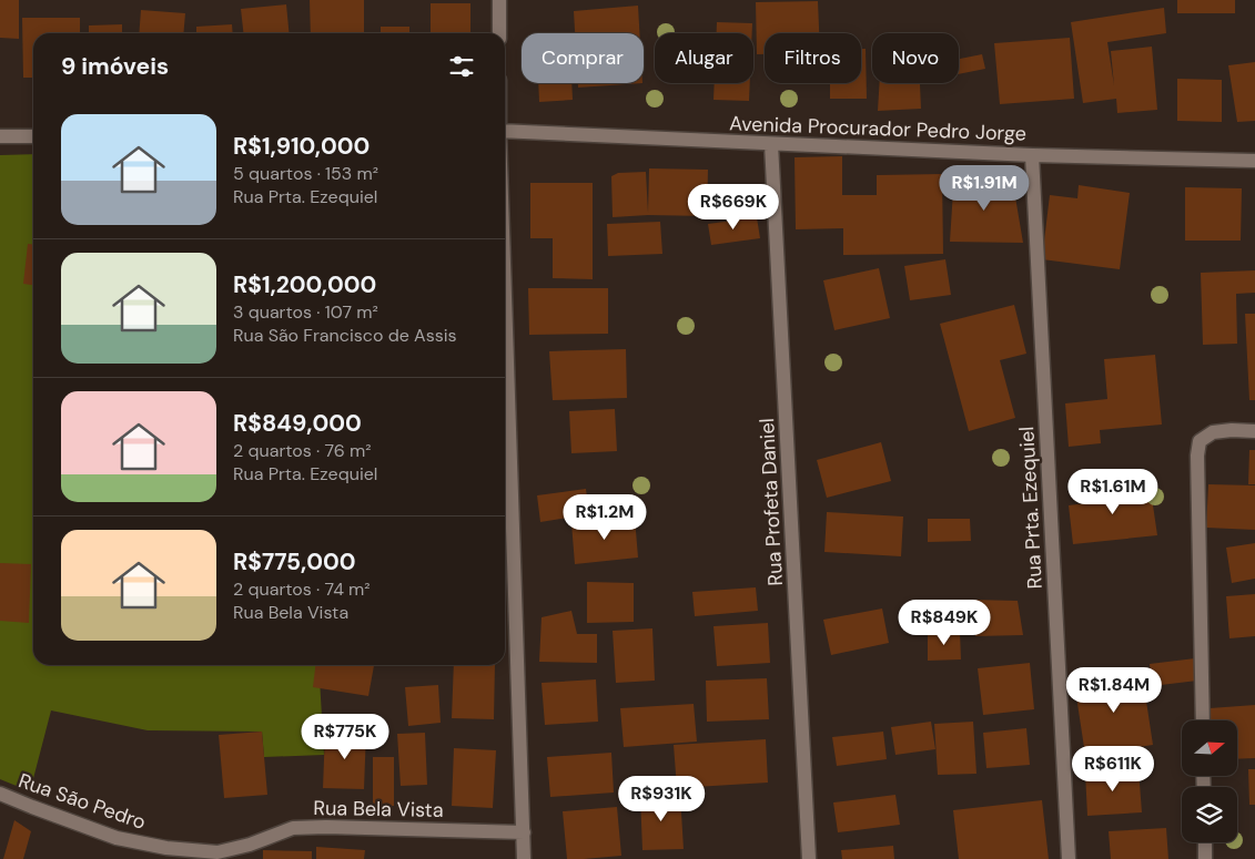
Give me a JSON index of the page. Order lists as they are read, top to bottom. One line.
{"streets":{"street":["Avenida Procurador Pedro Jorge","Rua Profeta Daniel","Rua Prta. Ezequiel","Rua São Pedro","Rua Bela Vista"]},"crossings":[["Avenida Procurador Pedro Jorge","Rua Profeta Daniel"],["Avenida Procurador Pedro Jorge","Rua Prta. Ezequiel"],["Rua São Pedro","Rua Bela Vista"]],"north":"right","page":{"chip":["Comprar","Alugar","Filtros","Novo"],"heading":"9 imóveis","list":[{"name":"R$1,910,000","note":"5 quartos · 153 m² · Rua Prta. Ezequiel"},{"name":"R$1,200,000","note":"3 quartos · 107 m² · Rua São Francisco de Assis"},{"name":"R$849,000","note":"2 quartos · 76 m² · Rua Prta. Ezequiel"},{"name":"R$775,000","note":"2 quartos · 74 m² · Rua Bela Vista"}],"price":["R$1.91M","R$669K","R$1.61M","R$1.2M","R$849K","R$1.84M","R$775K","R$611K","R$931K"]}}
